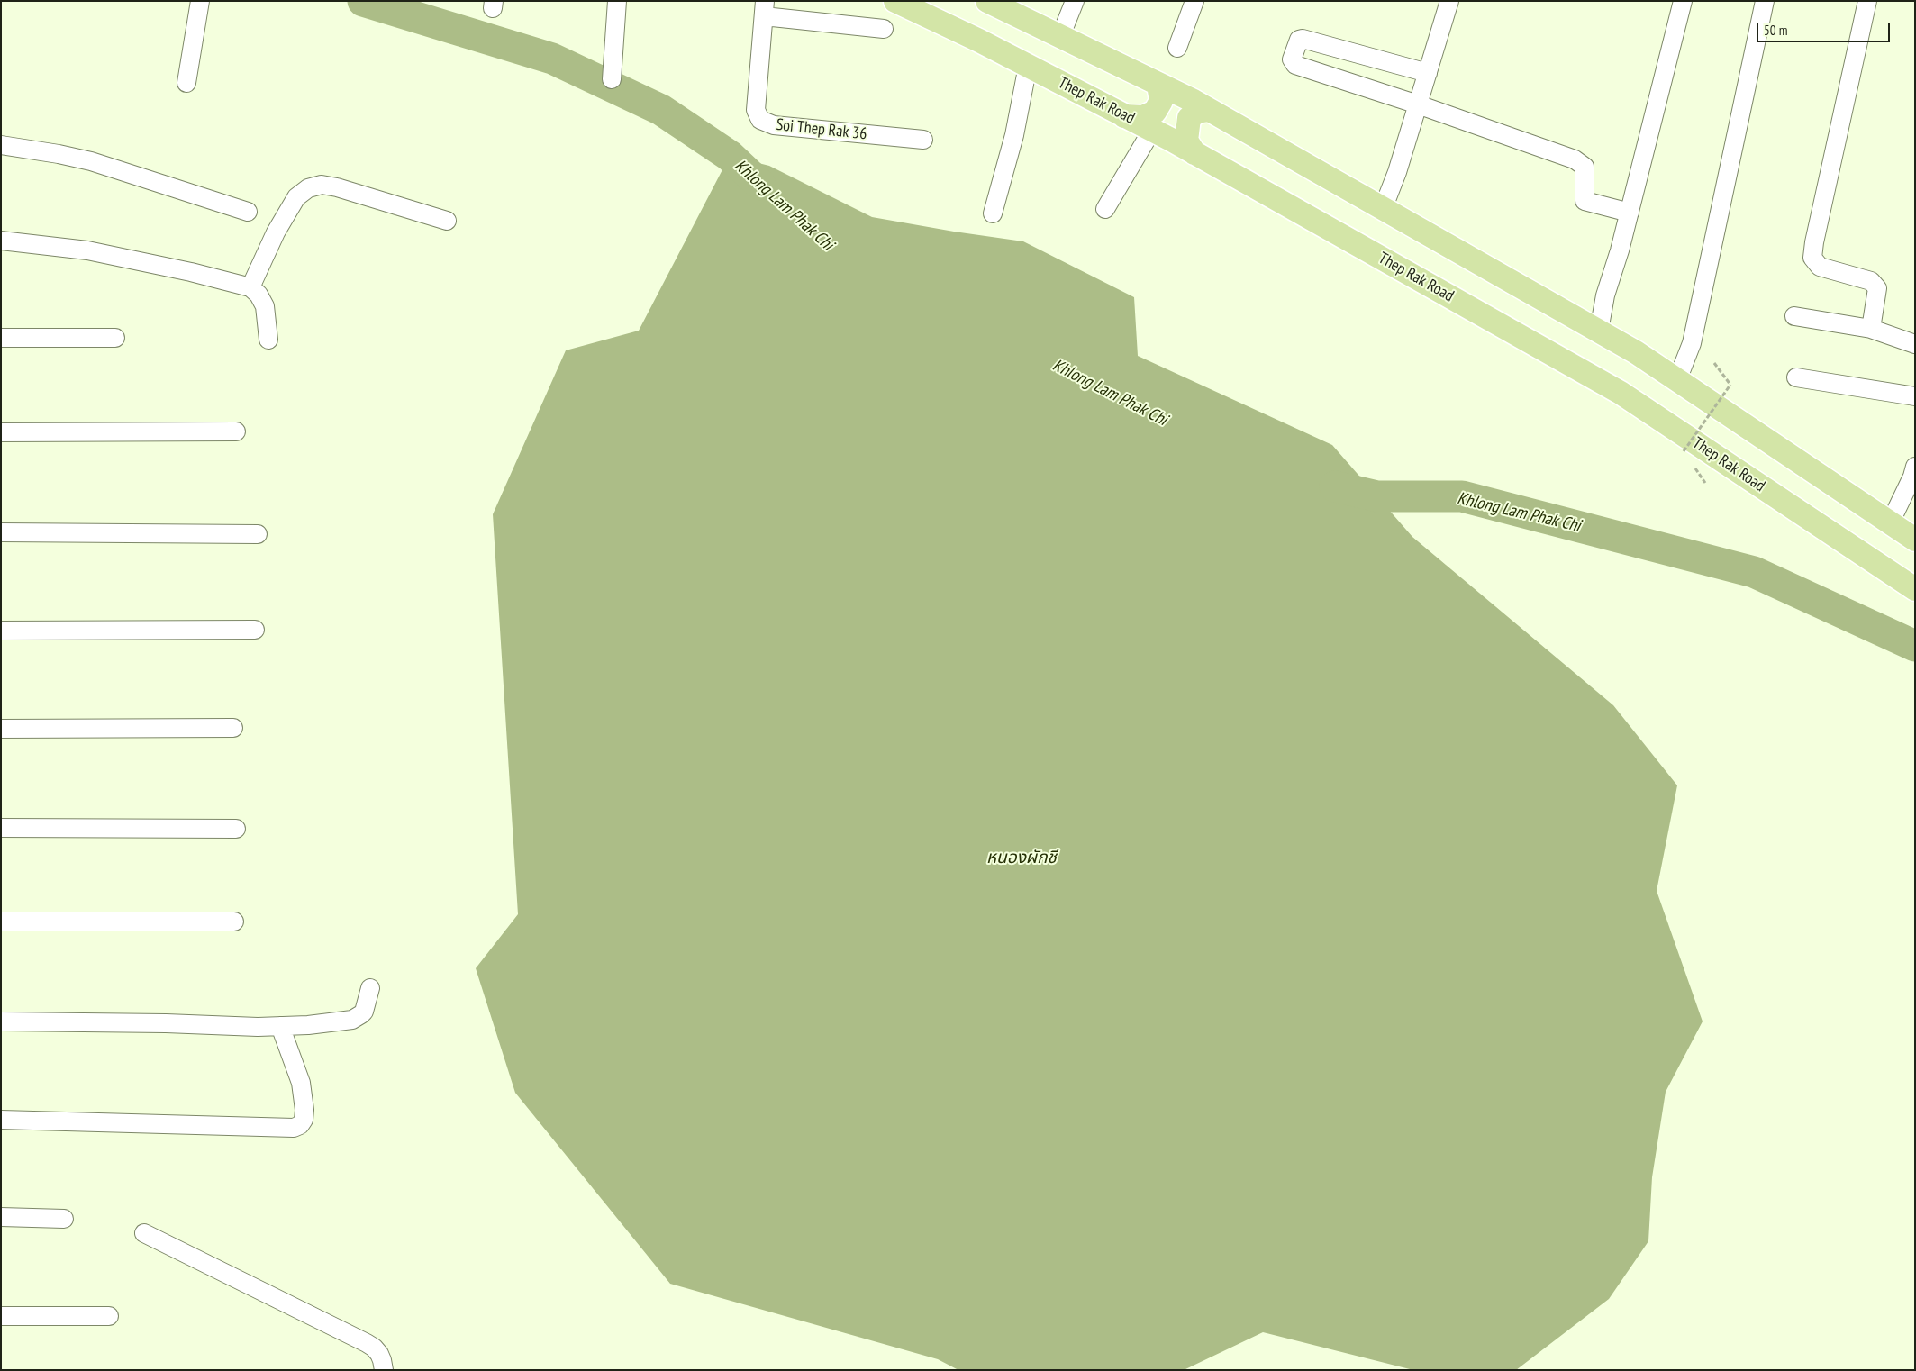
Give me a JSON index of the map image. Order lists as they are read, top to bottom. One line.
{"streets":{"main road":["Thep Rak Road"],"street":["Soi Thep Rak 36"]},"water":["Khlong Lam Phak Chi","หนองผักชี"],"scale_bar":"50 m"}
